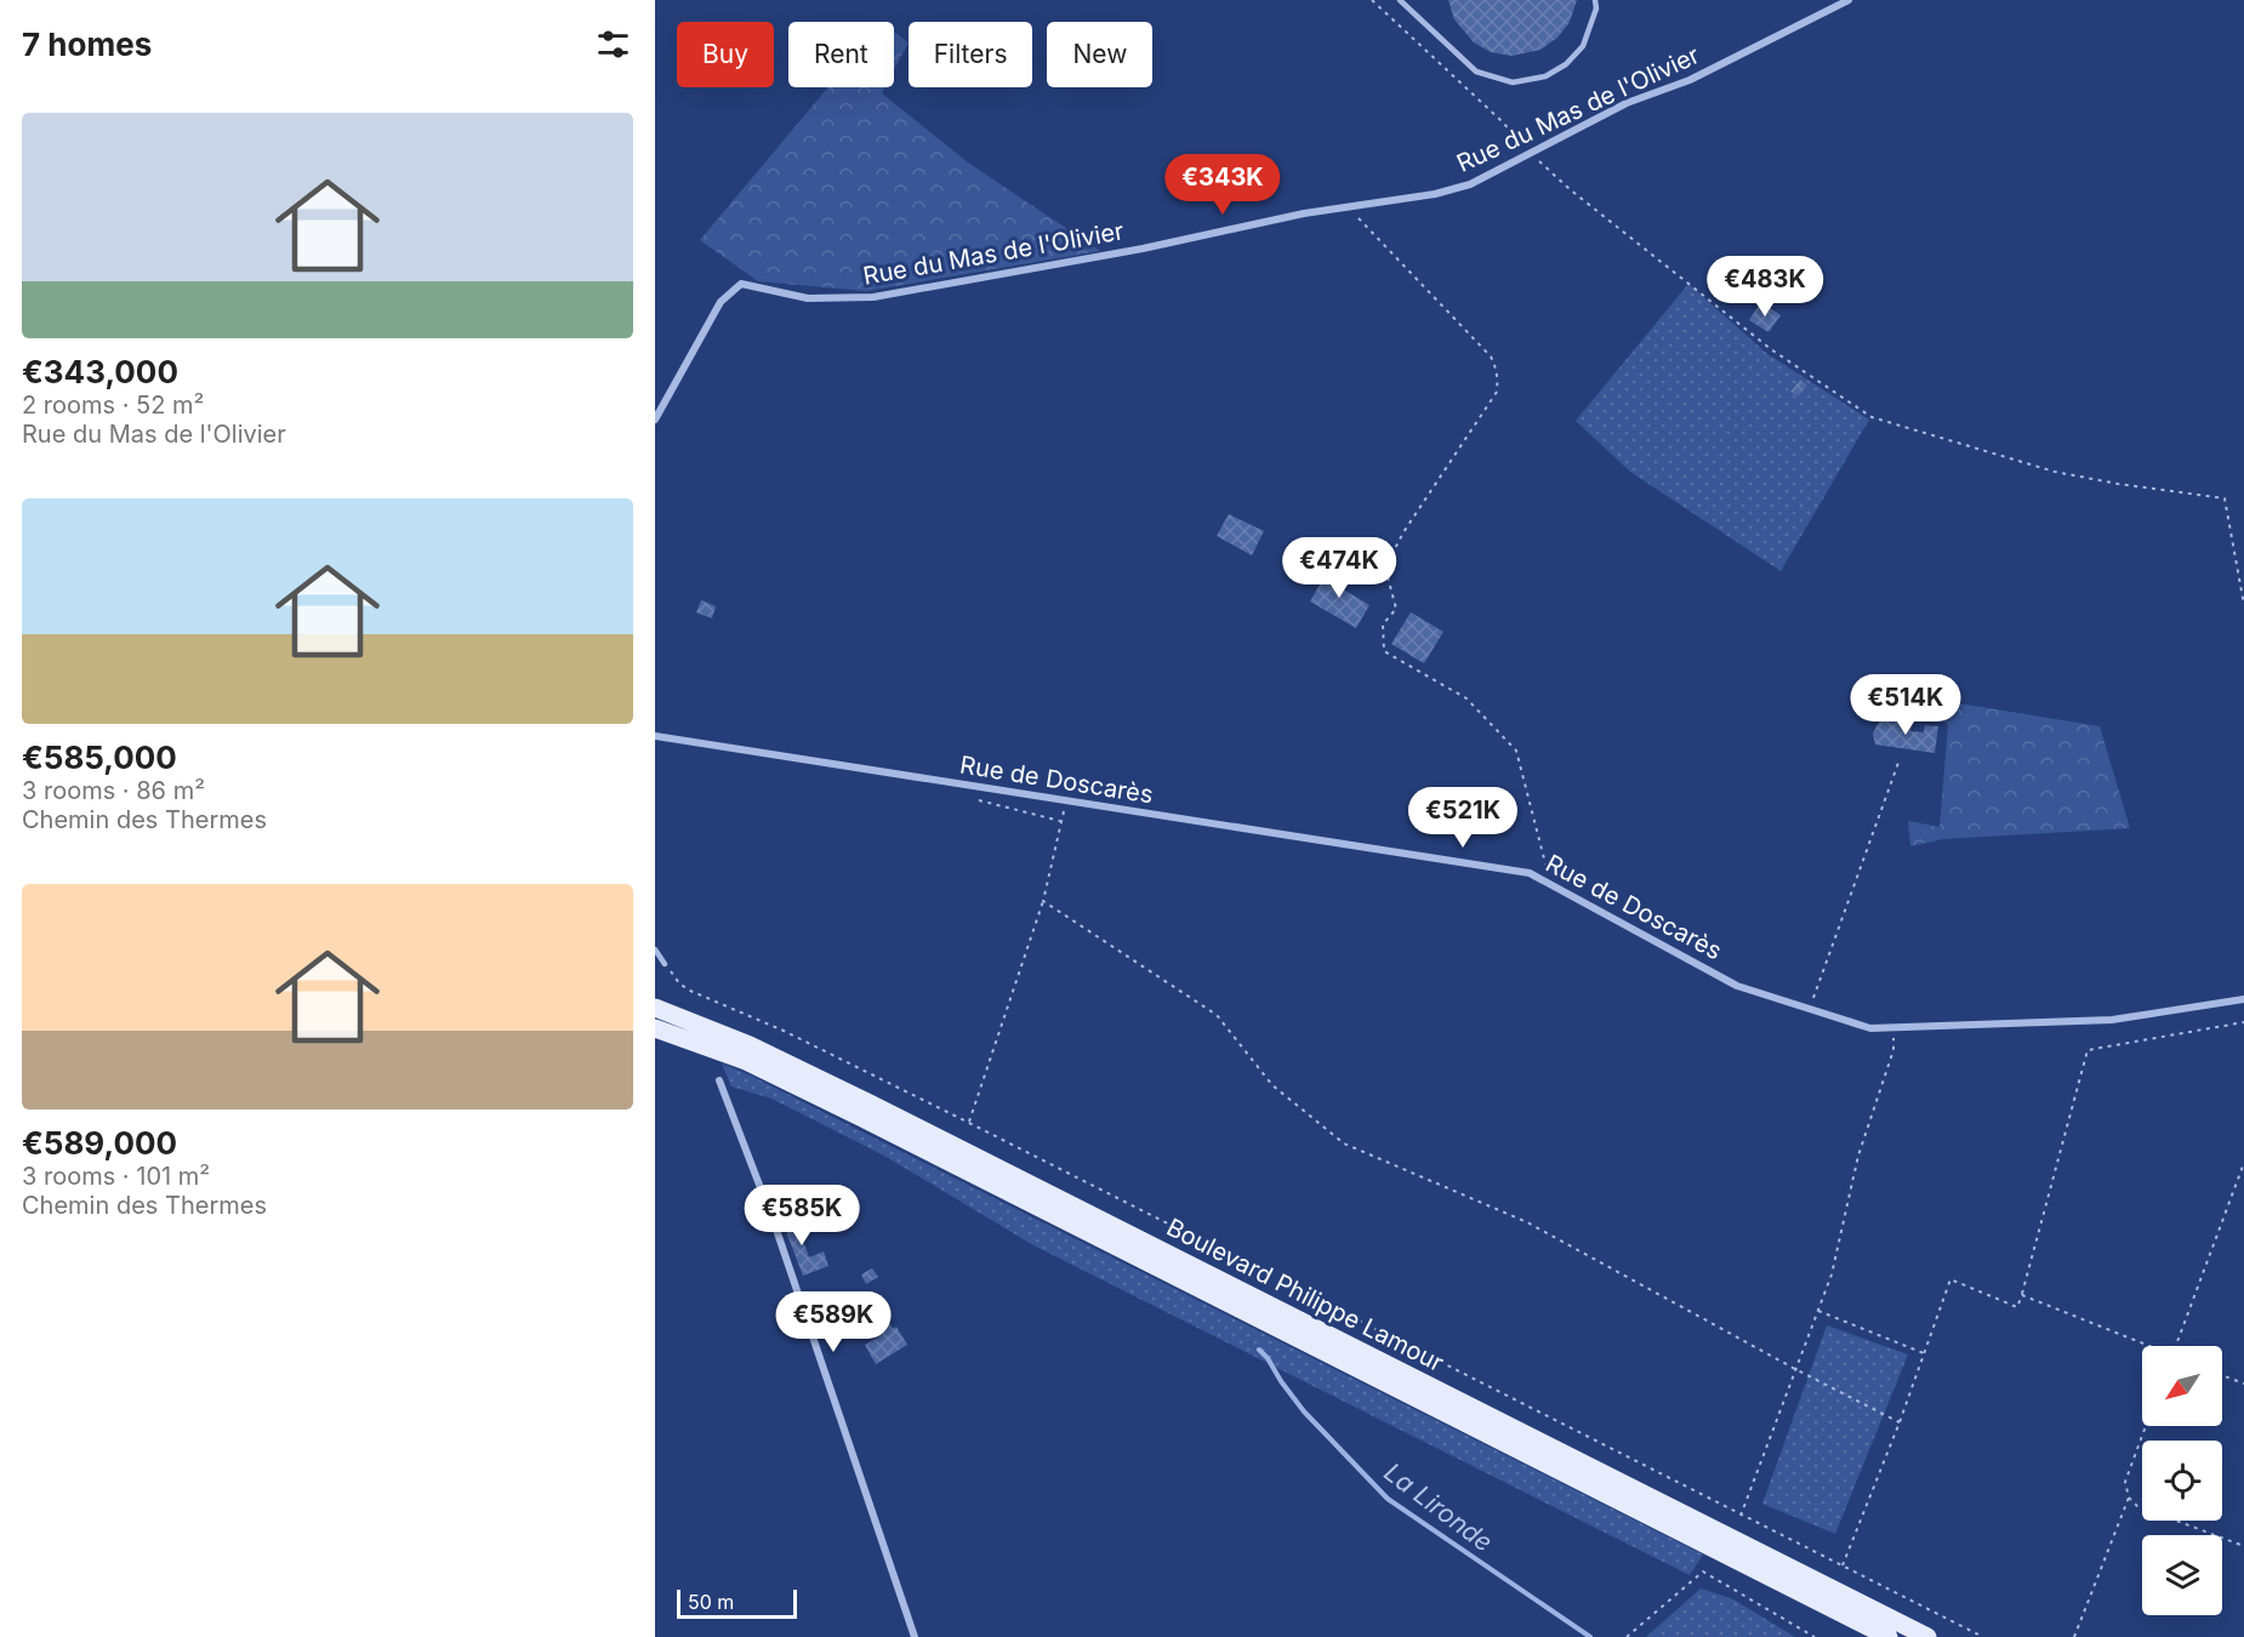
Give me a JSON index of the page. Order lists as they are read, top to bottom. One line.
{"streets":{"main road":["Boulevard Philippe Lamour"],"street":["Rue du Mas de l'Olivier","Rue de Doscarès"]},"water":["La Lironde"],"scale_bar":"50 m","north":"bottom left","page":{"heading":"7 homes","chip":["Buy","Rent","Filters","New"],"list":[{"name":"€343,000","note":"2 rooms · 52 m² · Rue du Mas de l'Olivier"},{"name":"€585,000","note":"3 rooms · 86 m² · Chemin des Thermes"},{"name":"€589,000","note":"3 rooms · 101 m² · Chemin des Thermes"}],"price":["€343K","€483K","€474K","€514K","€521K","€585K","€589K"],"scale":"50 m"}}
